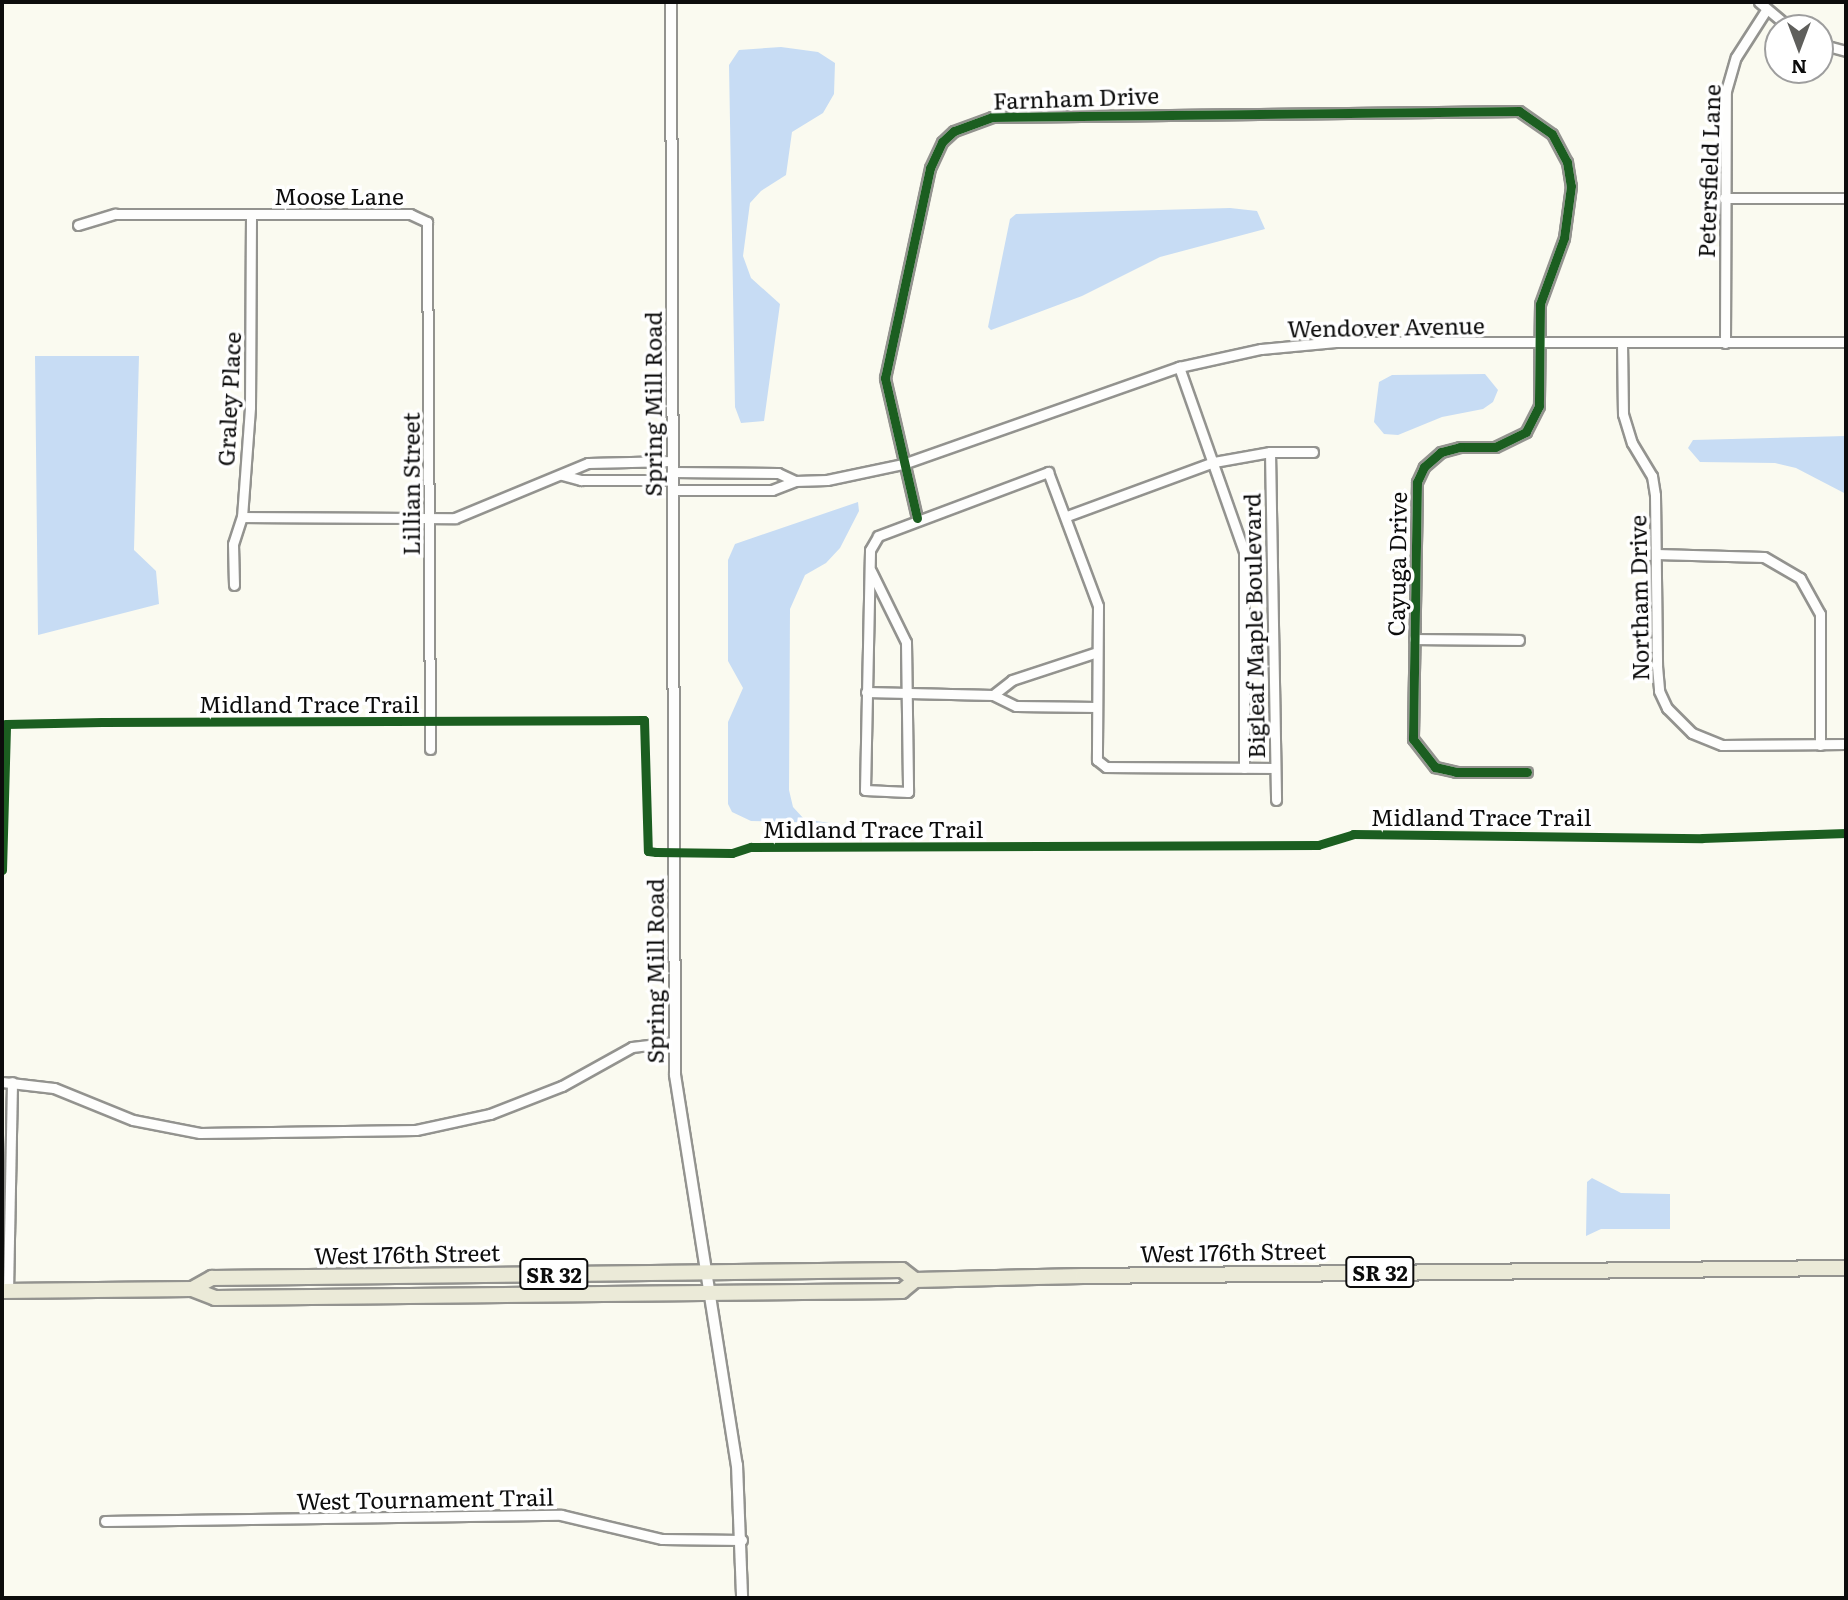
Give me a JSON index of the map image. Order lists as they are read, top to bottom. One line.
{"streets":{"main road":["West 176th Street","SR 32"],"street":["Farnham Drive","Petersfield Lane","Moose Lane","Wendover Avenue","Graley Place","Spring Mill Road","Lillian Street","Cayuga Drive","Northam Drive","Bigleaf Maple Boulevard","West Tournament Trail"],"cycle path":["Midland Trace Trail"]},"crossings":[["Farnham Drive","Wendover Avenue"],["Farnham Drive","Cayuga Drive"],["Petersfield Lane","Wendover Avenue"],["Moose Lane","Graley Place"],["Moose Lane","Lillian Street"],["Wendover Avenue","Spring Mill Road"],["Wendover Avenue","Cayuga Drive"],["Wendover Avenue","Northam Drive"],["Wendover Avenue","Bigleaf Maple Boulevard"],["Spring Mill Road","West 176th Street"],["Spring Mill Road","West Tournament Trail"]],"north":"bottom"}
